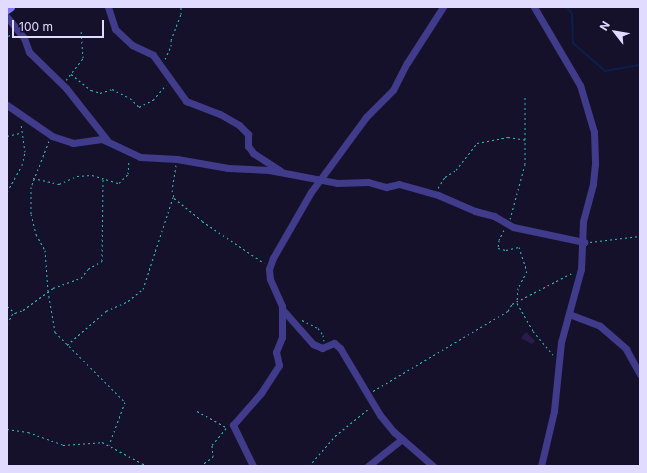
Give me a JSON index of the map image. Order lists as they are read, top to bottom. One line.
{"scale_bar":"100 m","north":"top left"}
